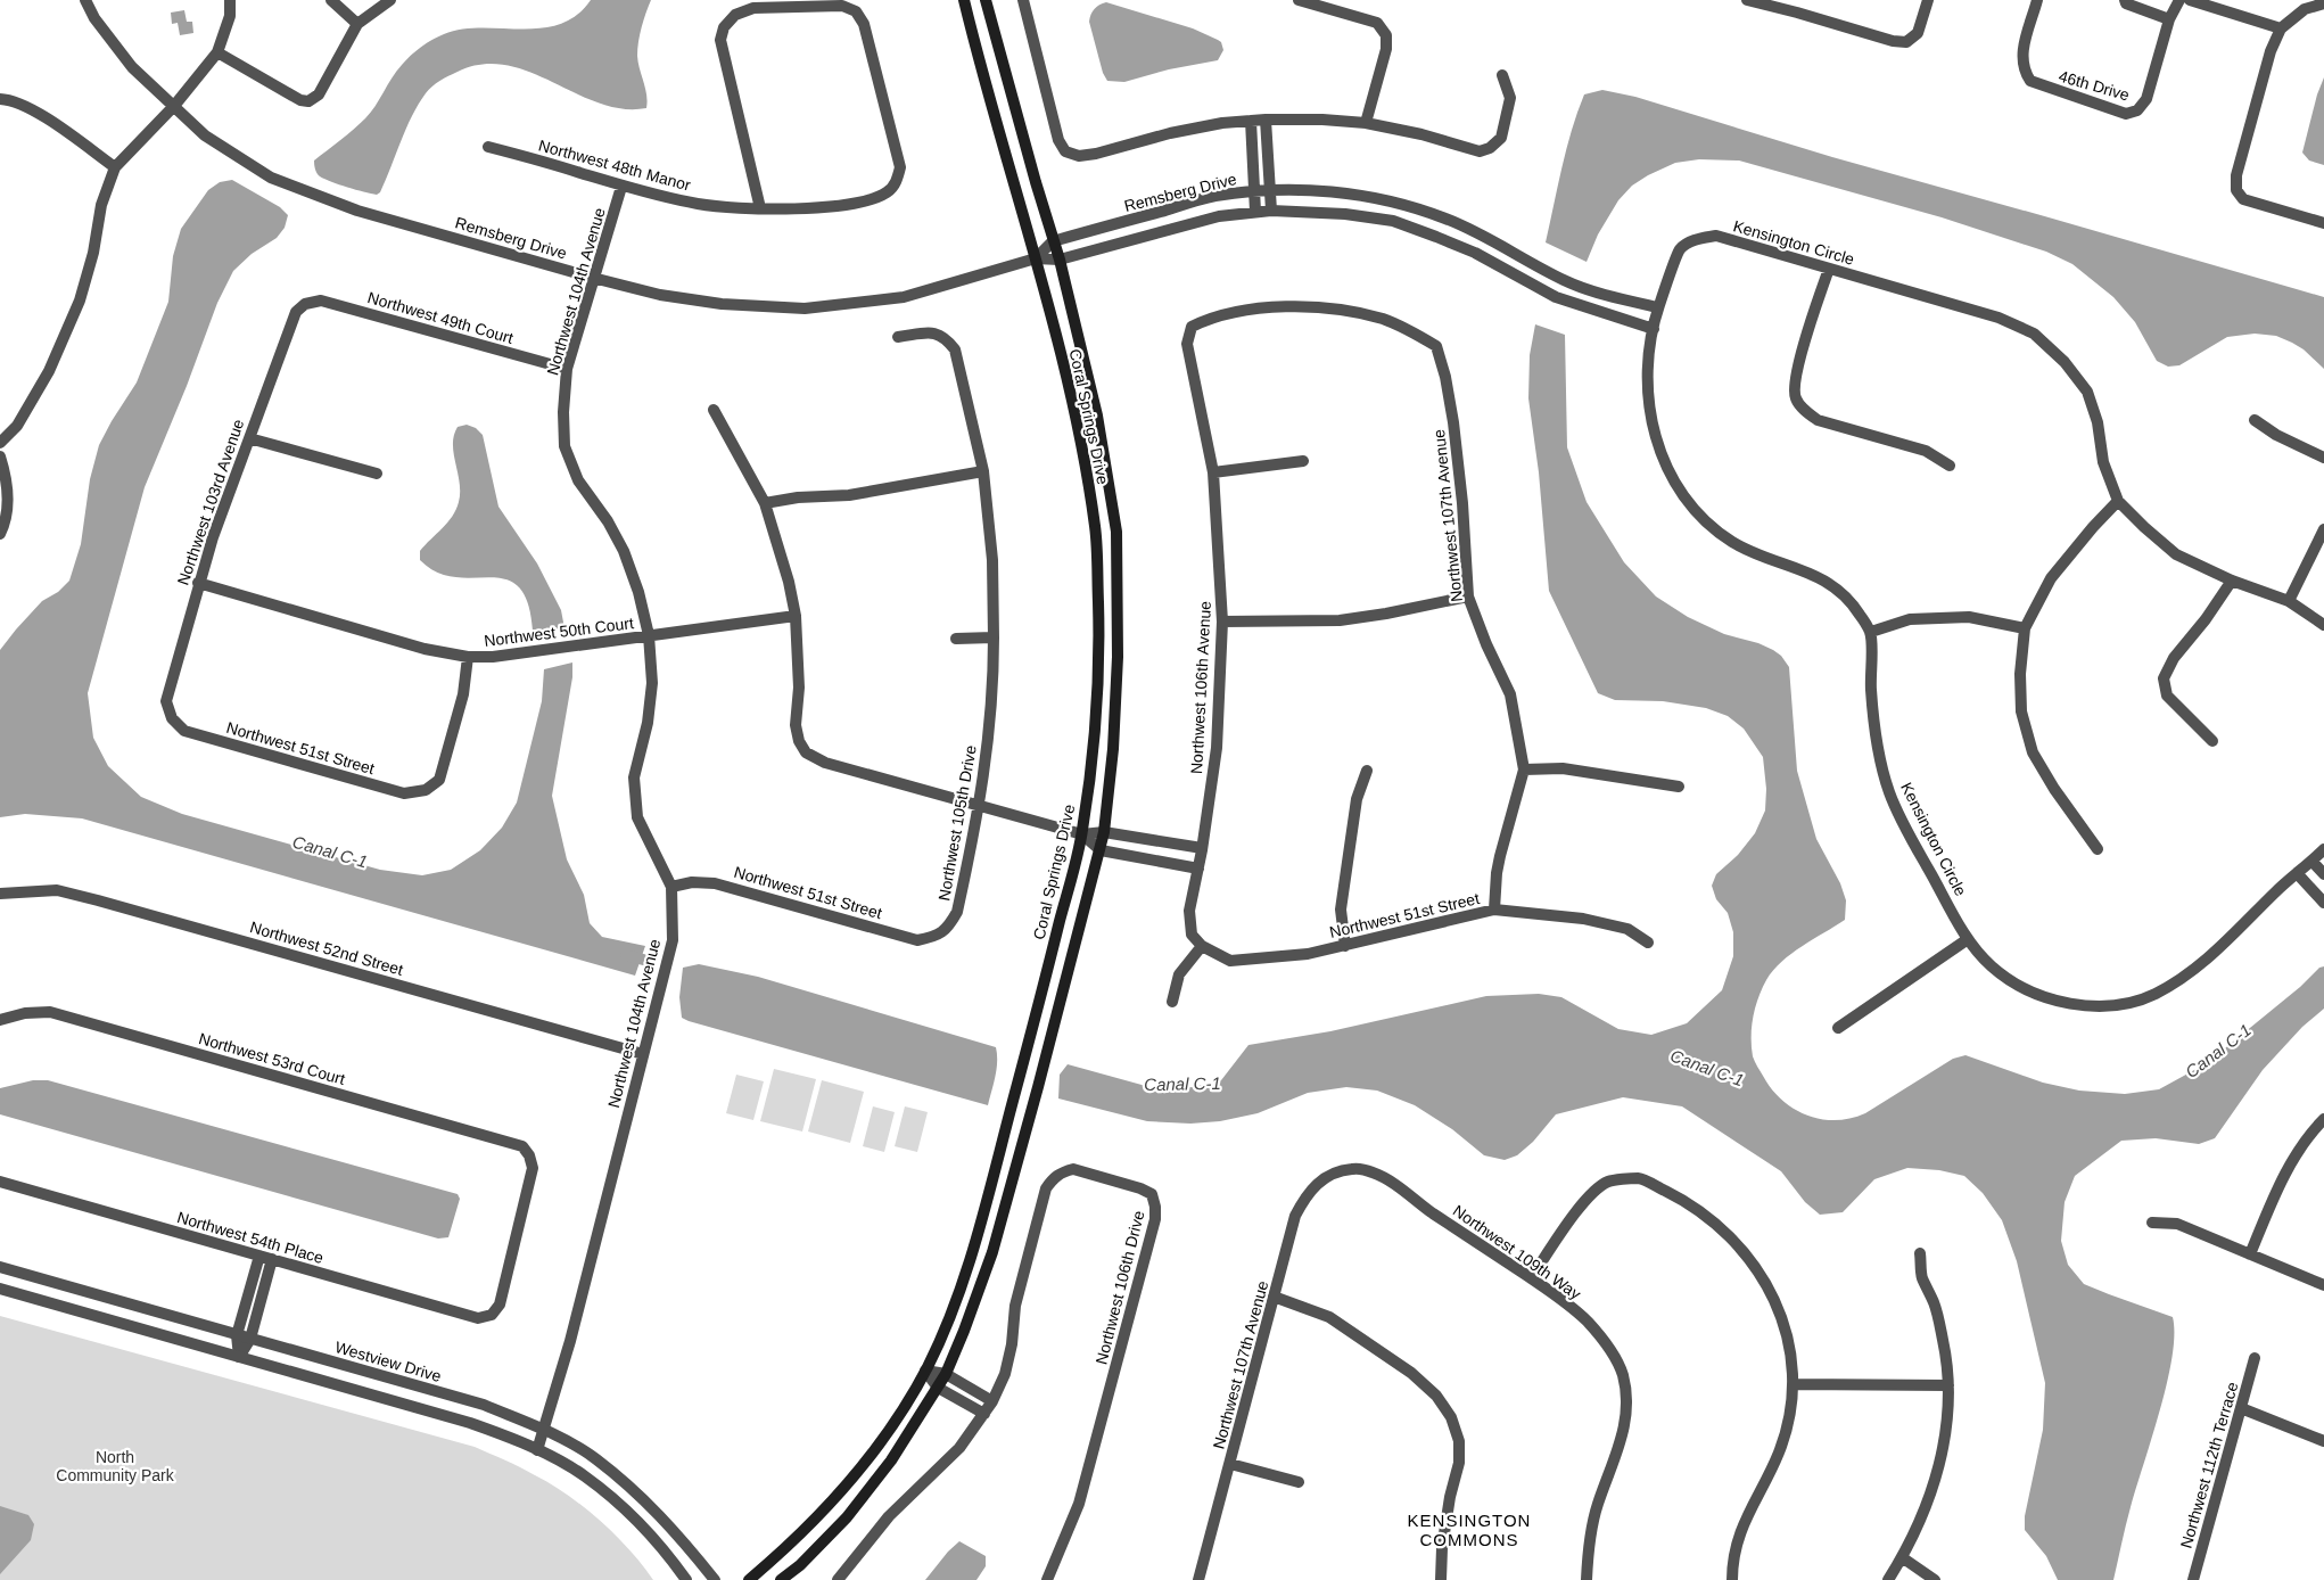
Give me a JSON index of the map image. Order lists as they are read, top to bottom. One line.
{"streets":{"main road":["Coral Springs Drive"],"street":["46th Drive","Northwest 48th Manor","Remsberg Drive","Kensington Circle","Northwest 104th Avenue","Northwest 49th Court","Northwest 103rd Avenue","Northwest 107th Avenue","Northwest 50th Court","Northwest 106th Avenue","Northwest 51st Street","Northwest 105th Drive","Northwest 52nd Street","Northwest 53rd Court","Northwest 54th Place","Northwest 109th Way","Northwest 106th Drive","Westview Drive","Northwest 112th Terrace"]},"crossings":[["Northwest 48th Manor","Northwest 104th Avenue"],["Remsberg Drive","Kensington Circle"],["Remsberg Drive","Northwest 104th Avenue"],["Remsberg Drive","Coral Springs Drive"],["Northwest 104th Avenue","Northwest 49th Court"],["Northwest 104th Avenue","Northwest 50th Court"],["Northwest 104th Avenue","Northwest 51st Street"],["Northwest 104th Avenue","Northwest 52nd Street"],["Northwest 104th Avenue","Westview Drive"],["Northwest 49th Court","Northwest 103rd Avenue"],["Northwest 103rd Avenue","Northwest 50th Court"],["Northwest 103rd Avenue","Northwest 51st Street"],["Northwest 107th Avenue","Northwest 106th Avenue"],["Northwest 107th Avenue","Northwest 51st Street"],["Northwest 107th Avenue","Northwest 109th Way"],["Northwest 50th Court","Northwest 51st Street"],["Northwest 106th Avenue","Northwest 51st Street"],["Northwest 51st Street","Northwest 105th Drive"],["Northwest 53rd Court","Northwest 54th Place"]],"districts":["KENSINGTON COMMONS"],"water":["Canal C-1"],"parks":["North Community Park"]}
